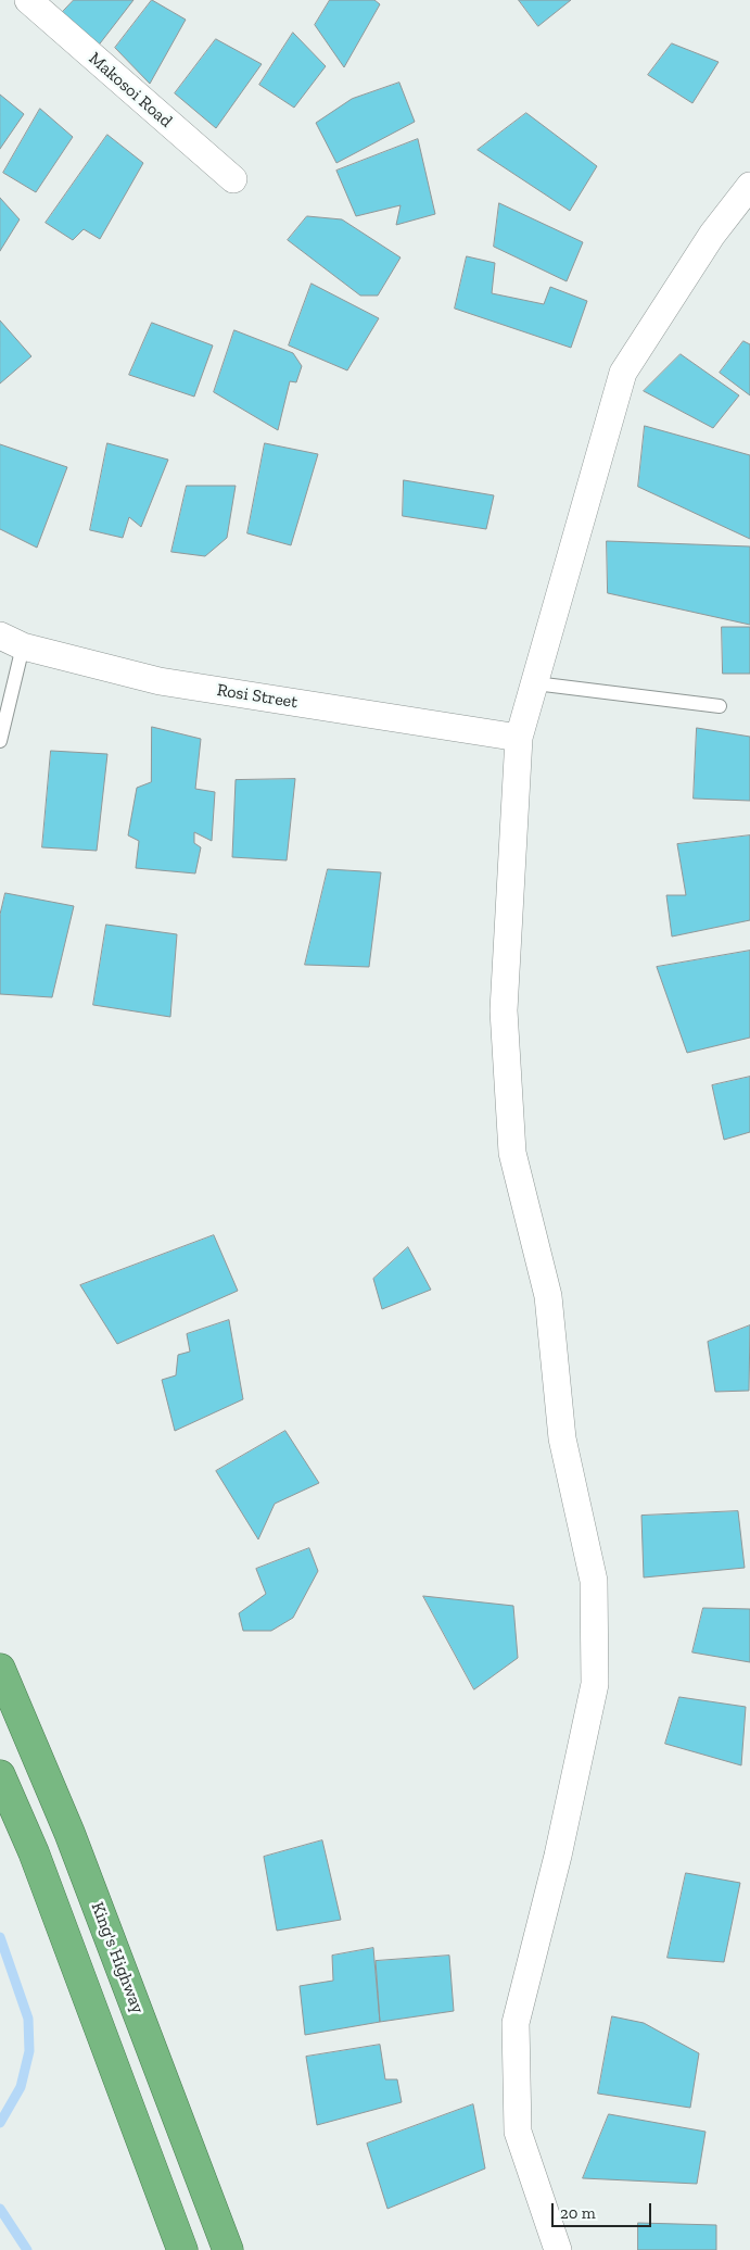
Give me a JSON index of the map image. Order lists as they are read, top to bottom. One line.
{"streets":{"highway":["King's Highway"],"street":["Makosoi Road","Rosi Street"]},"scale_bar":"20 m"}
